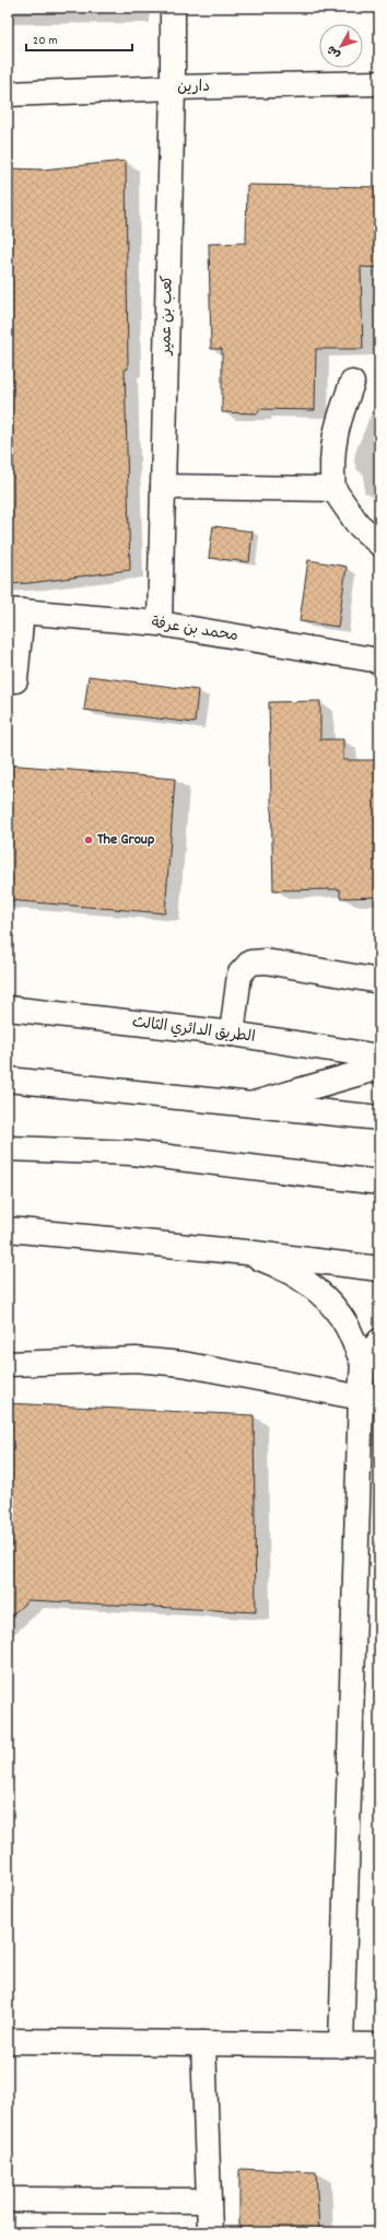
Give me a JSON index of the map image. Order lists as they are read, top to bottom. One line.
{"streets":{"main road":["دارين","كعب بن عمير","محمد بن عرفة","الطريق الدائري الثالث"]},"crossings":[["دارين","كعب بن عمير"],["كعب بن عمير","محمد بن عرفة"]],"places":["The Group"],"scale_bar":"20 m","north":"bottom left"}
